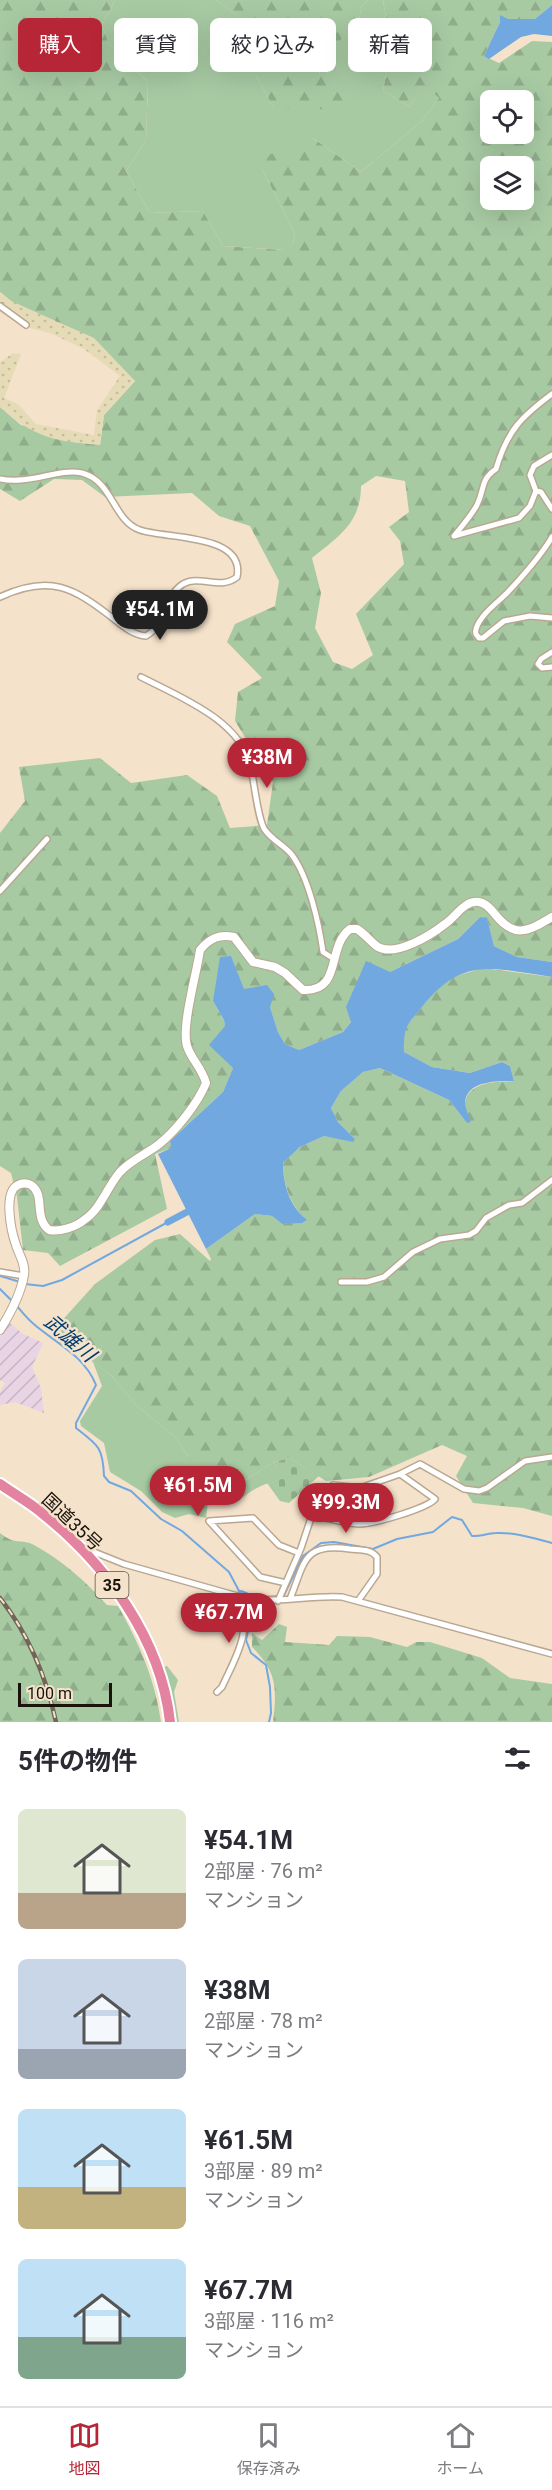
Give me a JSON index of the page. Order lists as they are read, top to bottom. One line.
{"streets":{"highway":["国道35号","35"]},"water":["武雄川"],"scale_bar":"100 m","page":{"chip":["購入","賃貸","絞り込み","新着"],"price":["¥54.1M","¥38M","¥61.5M","¥99.3M","¥67.7M"],"scale":"100 m","heading":"5件の物件","list":[{"name":"¥54.1M","note":"2部屋 · 76 m² · マンション"},{"name":"¥38M","note":"2部屋 · 78 m² · マンション"},{"name":"¥61.5M","note":"3部屋 · 89 m² · マンション"},{"name":"¥67.7M","note":"3部屋 · 116 m² · マンション"}],"tabs":["地図","保存済み","ホーム"]}}
